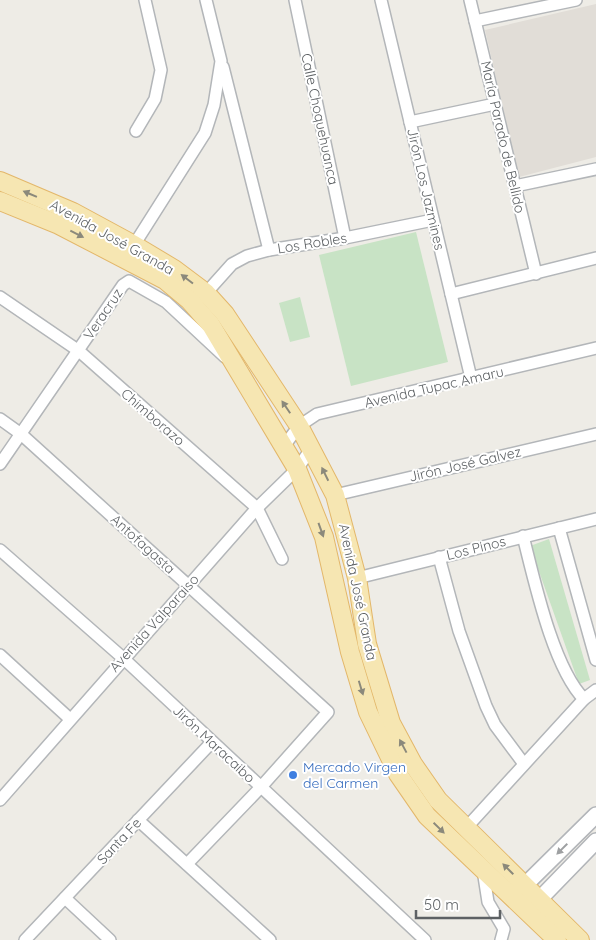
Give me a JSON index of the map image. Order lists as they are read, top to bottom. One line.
{"streets":{"main road":["Avenida José Granda"],"street":["Calle Choquehuanca","María Parado de Bellido","Jirón Los Jazmines","Los Robles","Veracruz","Avenida Tupac Amaru","Chimborazo","Jirón José Galvez","Antofagasta","Los Pinos","Avenida Valparaiso","Jirón Maracaibo","Santa Fe"]},"crossings":[["Calle Choquehuanca","Los Robles"],["Jirón Los Jazmines","Los Robles"],["Jirón Los Jazmines","Avenida Tupac Amaru"],["Avenida José Granda","Los Robles"],["Avenida José Granda","Veracruz"],["Avenida José Granda","Avenida Tupac Amaru"],["Avenida José Granda","Jirón José Galvez"],["Avenida José Granda","Los Pinos"],["Avenida José Granda","Avenida Valparaiso"],["Veracruz","Chimborazo"],["Veracruz","Antofagasta"],["Chimborazo","Avenida Valparaiso"],["Antofagasta","Avenida Valparaiso"],["Antofagasta","Jirón Maracaibo"],["Avenida Valparaiso","Jirón Maracaibo"],["Jirón Maracaibo","Santa Fe"]],"places":["Mercado Virgen del Carmen"],"scale_bar":"50 m"}
